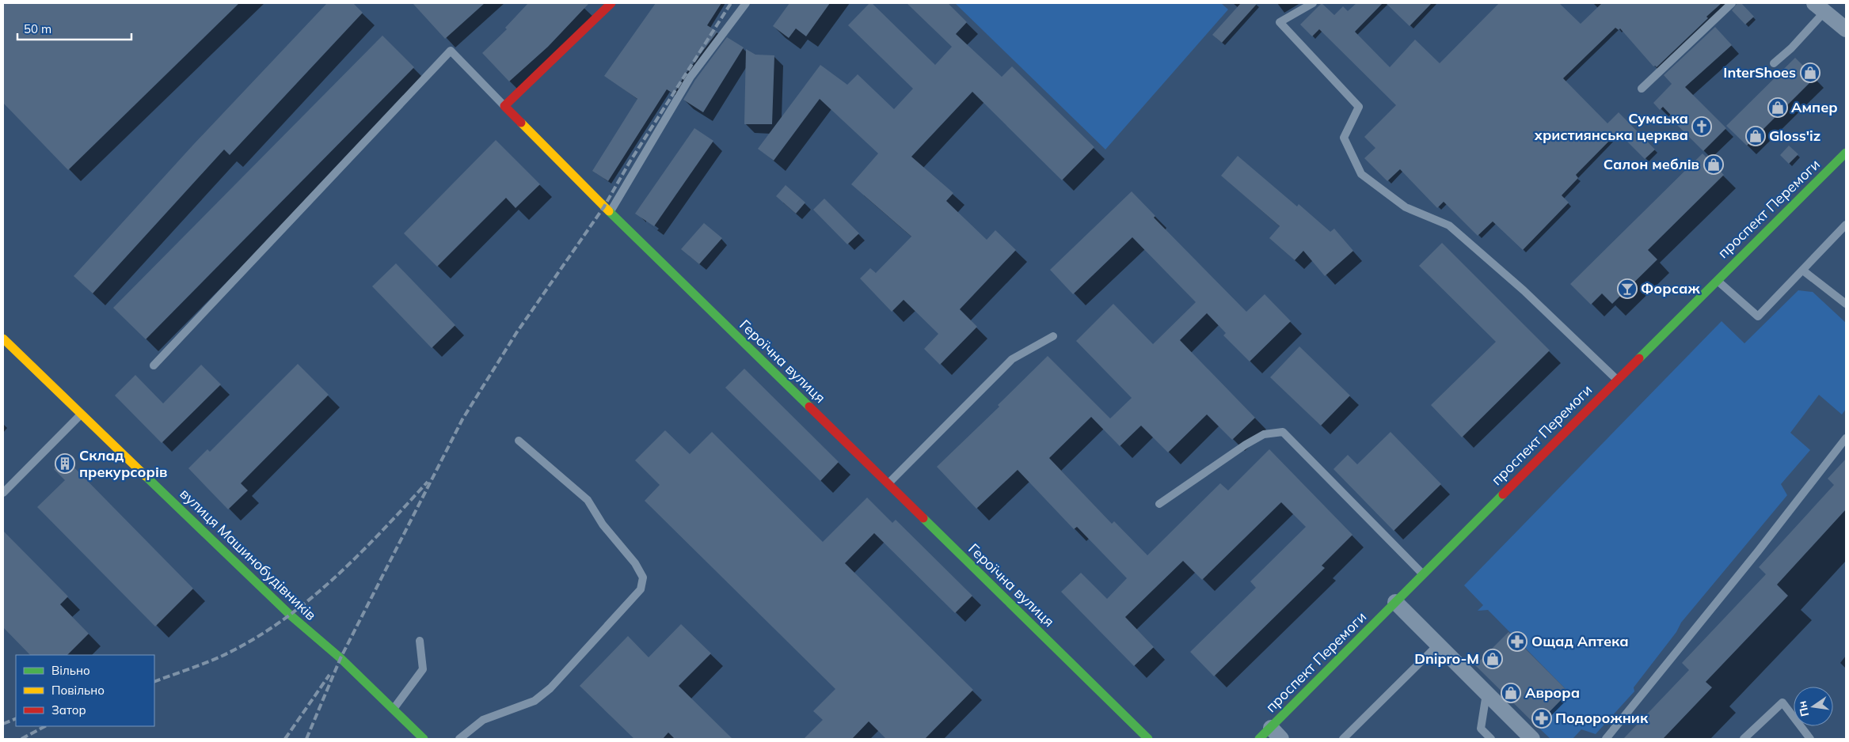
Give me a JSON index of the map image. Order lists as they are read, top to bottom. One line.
{"streets":{"street":["проспект Перемоги","Героїчна вулиця","вулиця Машинобудівників"]},"places":{"shop":["InterShoes","Ампер","Gloss'iz","Салон меблів","Dnipro-M","Аврора"],"church":["Сумська християнська церква"],"bar":["Форсаж"],"building":["Склад прекурсорів"],"pharmacy":["Ощад Аптека","Подорожник"]},"legend":["Вільно","Повільно","Затор"],"scale_bar":"50 m","north":"left"}
